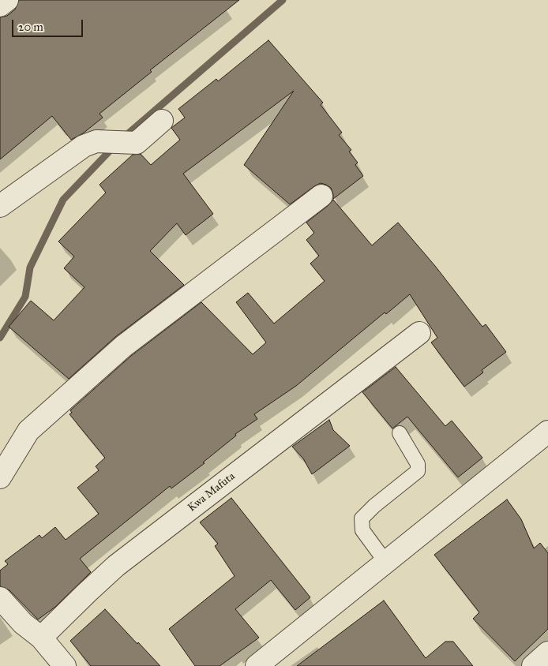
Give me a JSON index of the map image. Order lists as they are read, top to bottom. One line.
{"streets":{"street":["Kwa Mafuta"]},"scale_bar":"20 m"}
